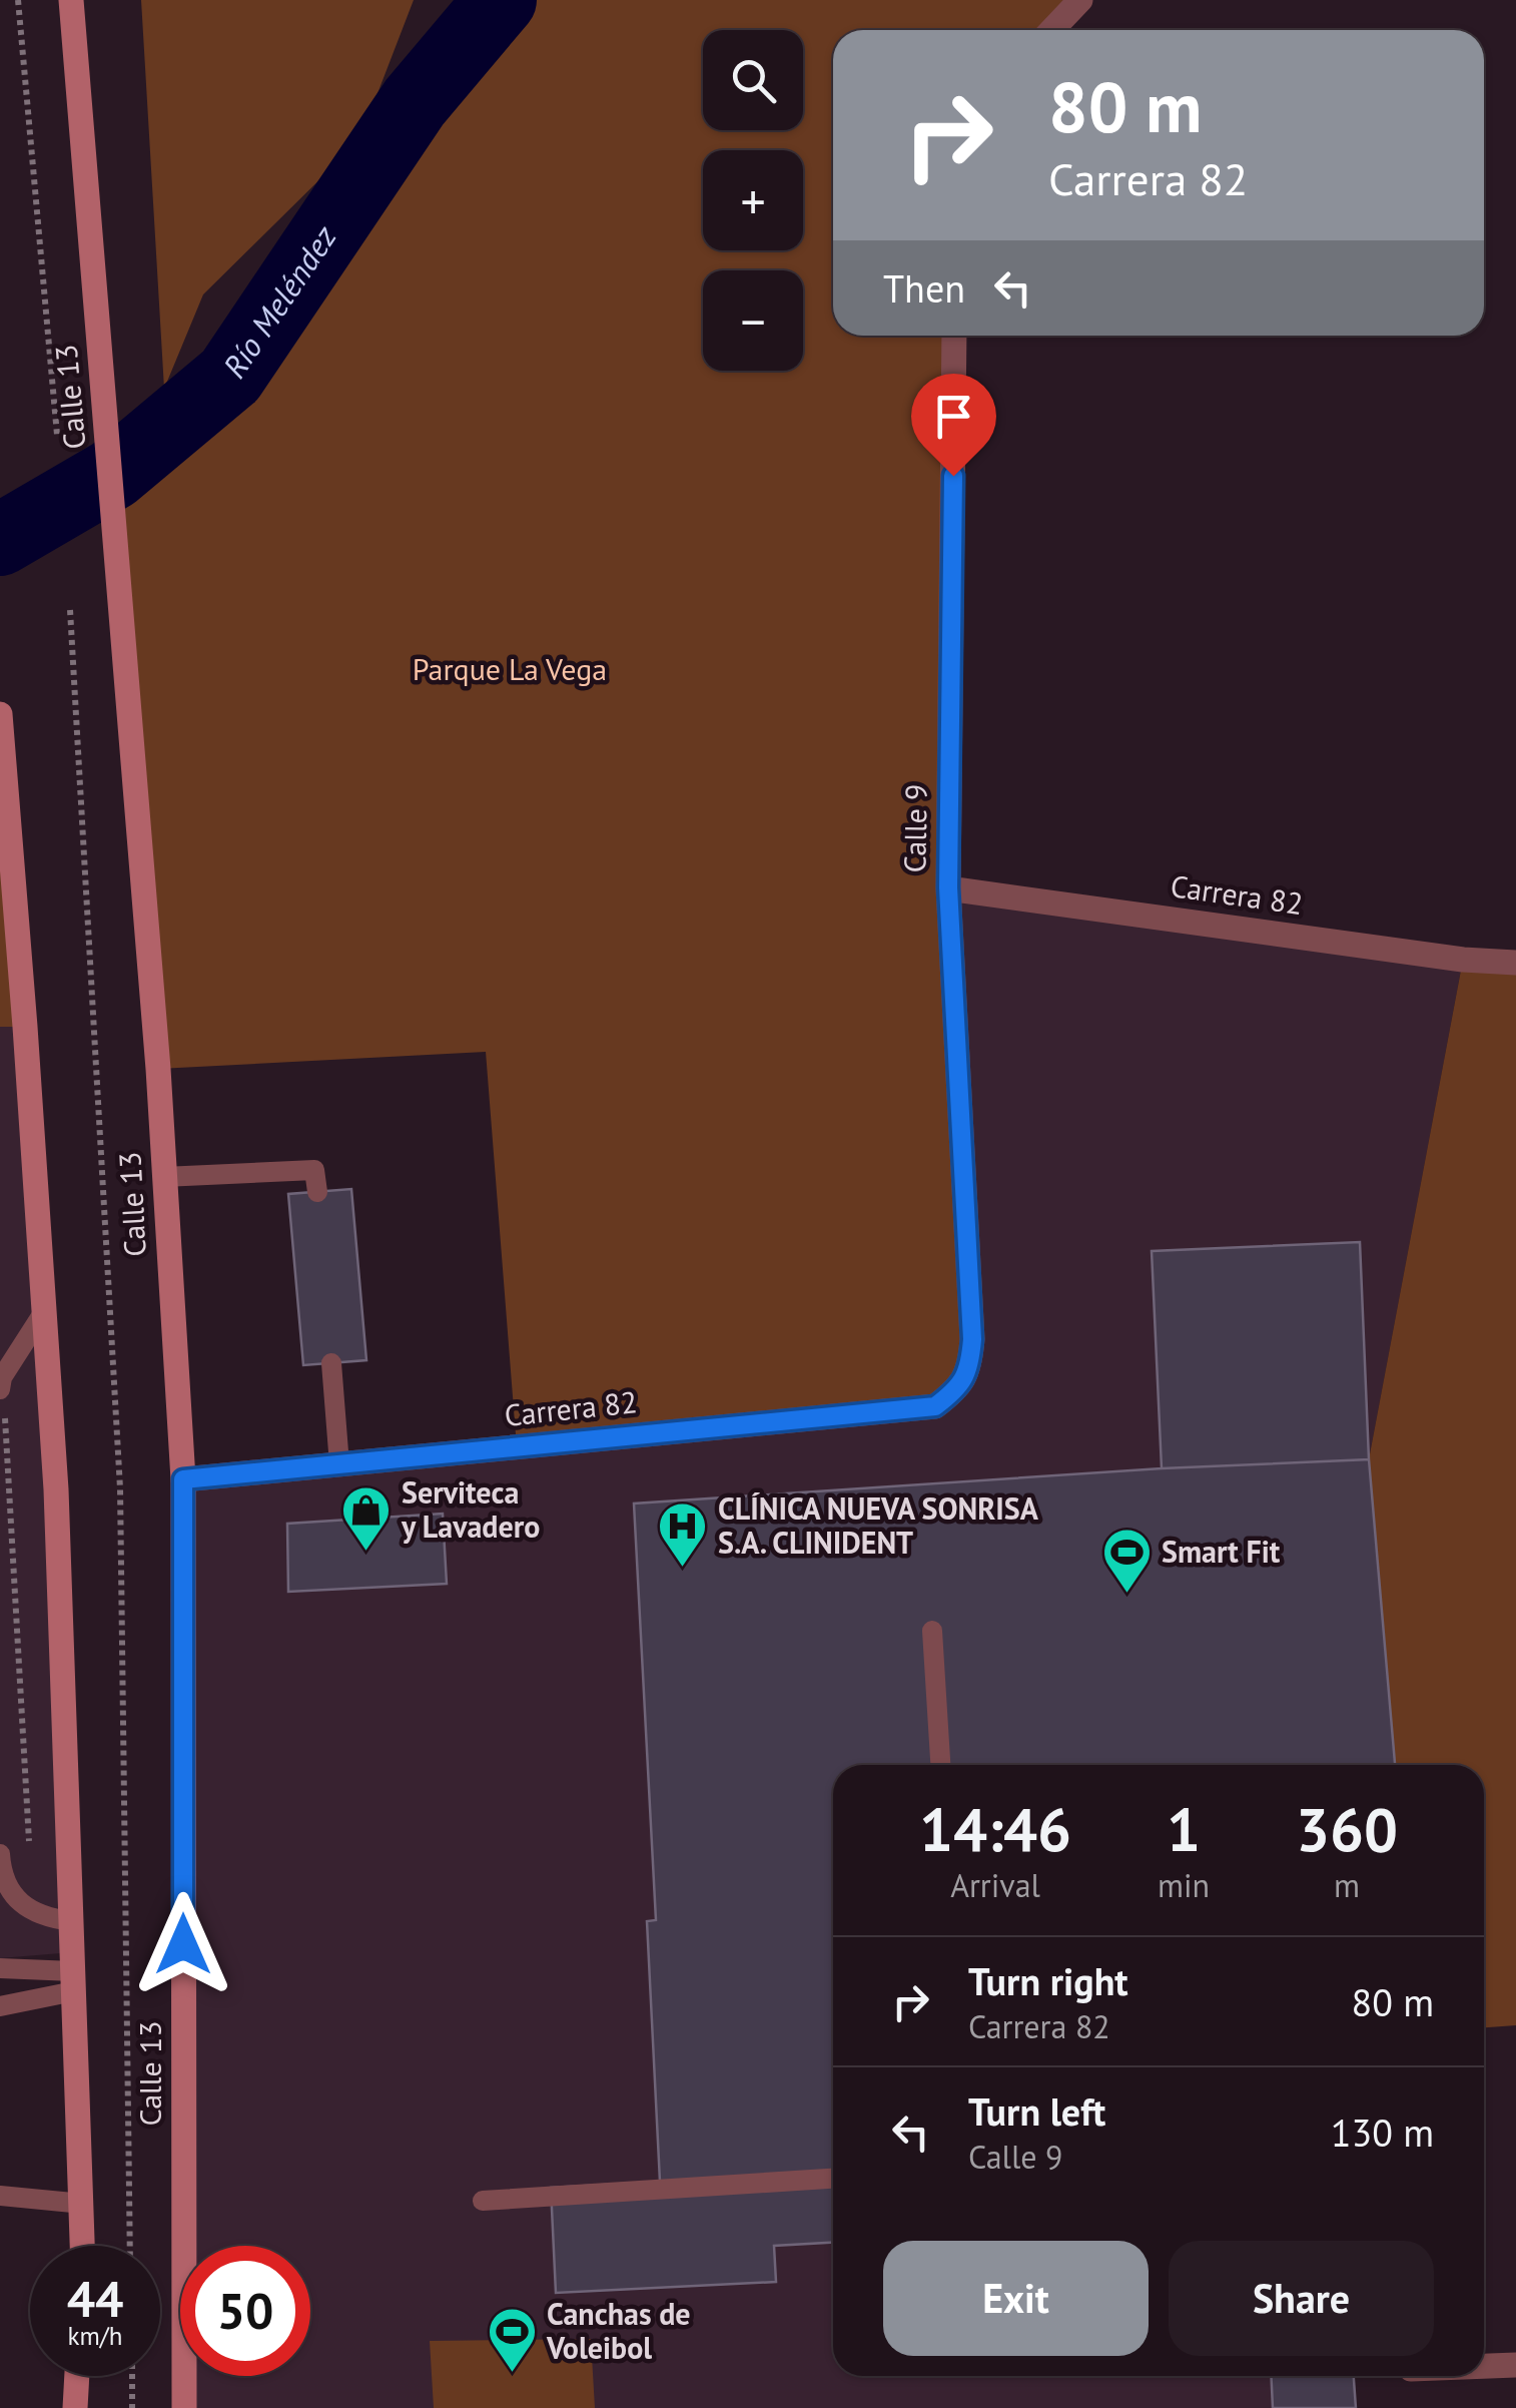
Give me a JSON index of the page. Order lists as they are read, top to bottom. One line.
{"streets":{"main road":["Calle 13"],"street":["Calle 9","Carrera 82"]},"crossings":[["Calle 13","Carrera 82"],["Calle 9","Carrera 82"]],"water":["Río Meléndez"],"parks":["Parque La Vega"],"places":{"shop":["Serviteca y Lavadero"],"hospital":["CLÍNICA NUEVA SONRISA S.A. CLINIDENT"],"sports":["Smart Fit","Canchas de Voleibol"]},"page":{"map_buttons":["+","−"],"turn":["80 m","Carrera 82"],"then":"Then","eta":["14:46","Arrival","1","min","360","m"],"list":[{"name":"Turn right","note":"Carrera 82","value":"80 m"},{"name":"Turn left","note":"Calle 9","value":"130 m"}],"buttons":["Exit","Share"],"speed":"44 km/h","limit":"50"}}
